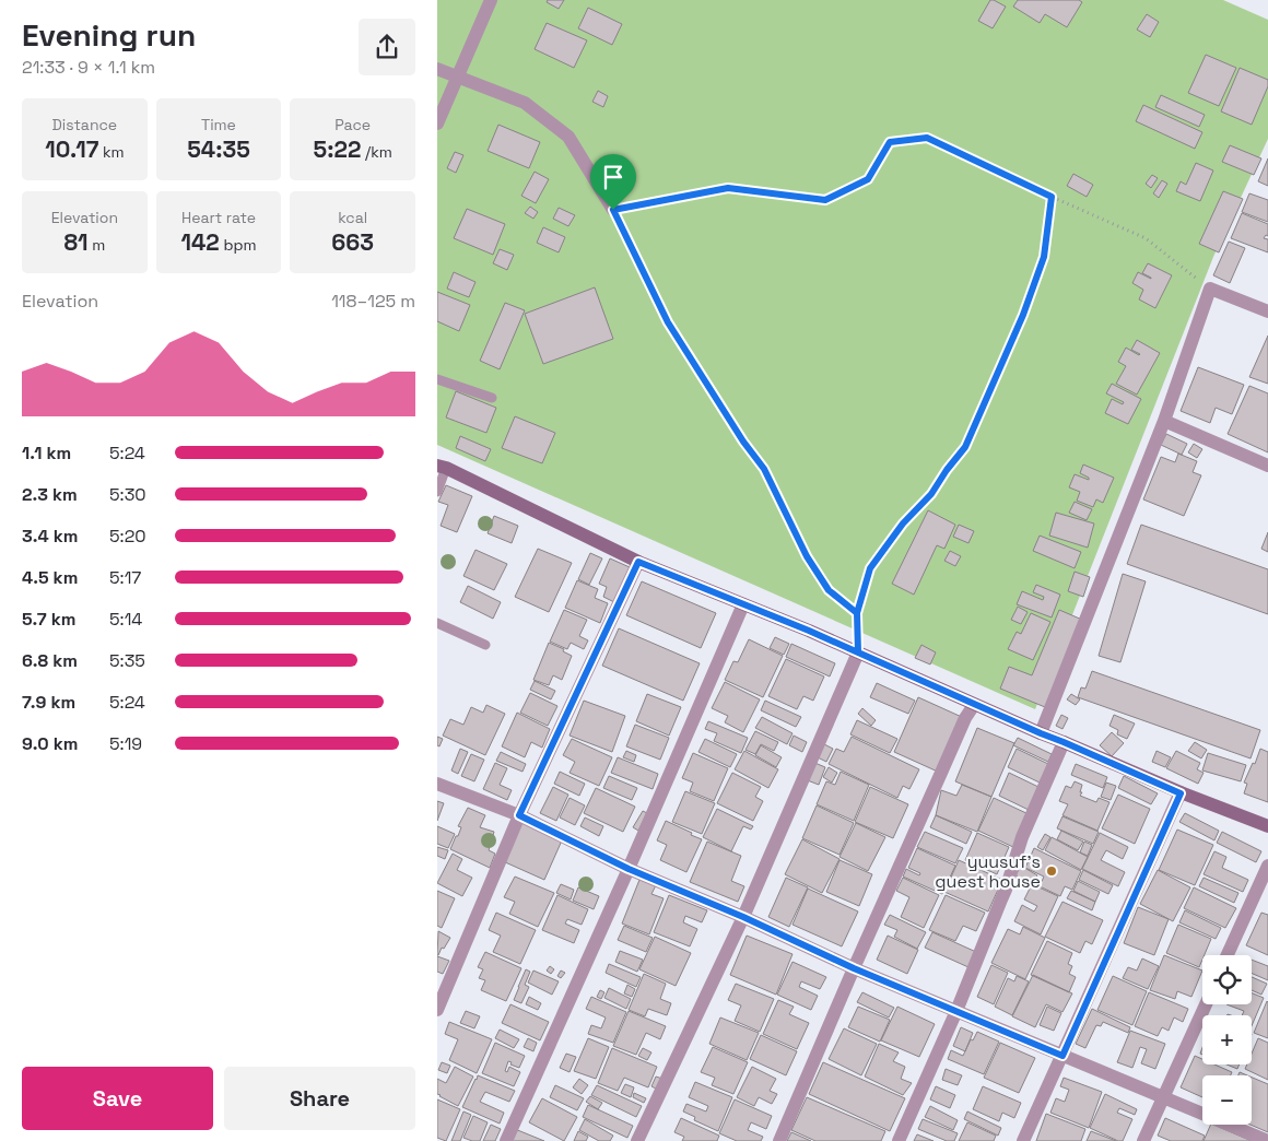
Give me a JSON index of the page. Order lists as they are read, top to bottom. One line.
{"places":["yuusuf's guest house"],"page":{"heading":["Evening run","21:33 · 9 × 1.1 km"],"stats":[["Distance","10.17 km"],["Time","54:35"],["Pace","5:22 /km"],["Elevation","81 m"],["Heart rate","142 bpm"],["kcal","663"]],"chart":["Elevation","118–125 m"],"list":[{"name":"1.1 km","note":"5:24"},{"name":"2.3 km","note":"5:30"},{"name":"3.4 km","note":"5:20"},{"name":"4.5 km","note":"5:17"},{"name":"5.7 km","note":"5:14"},{"name":"6.8 km","note":"5:35"},{"name":"7.9 km","note":"5:24"},{"name":"9.0 km","note":"5:19"}],"map_buttons":["+","−"],"buttons":["Save","Share"]}}
